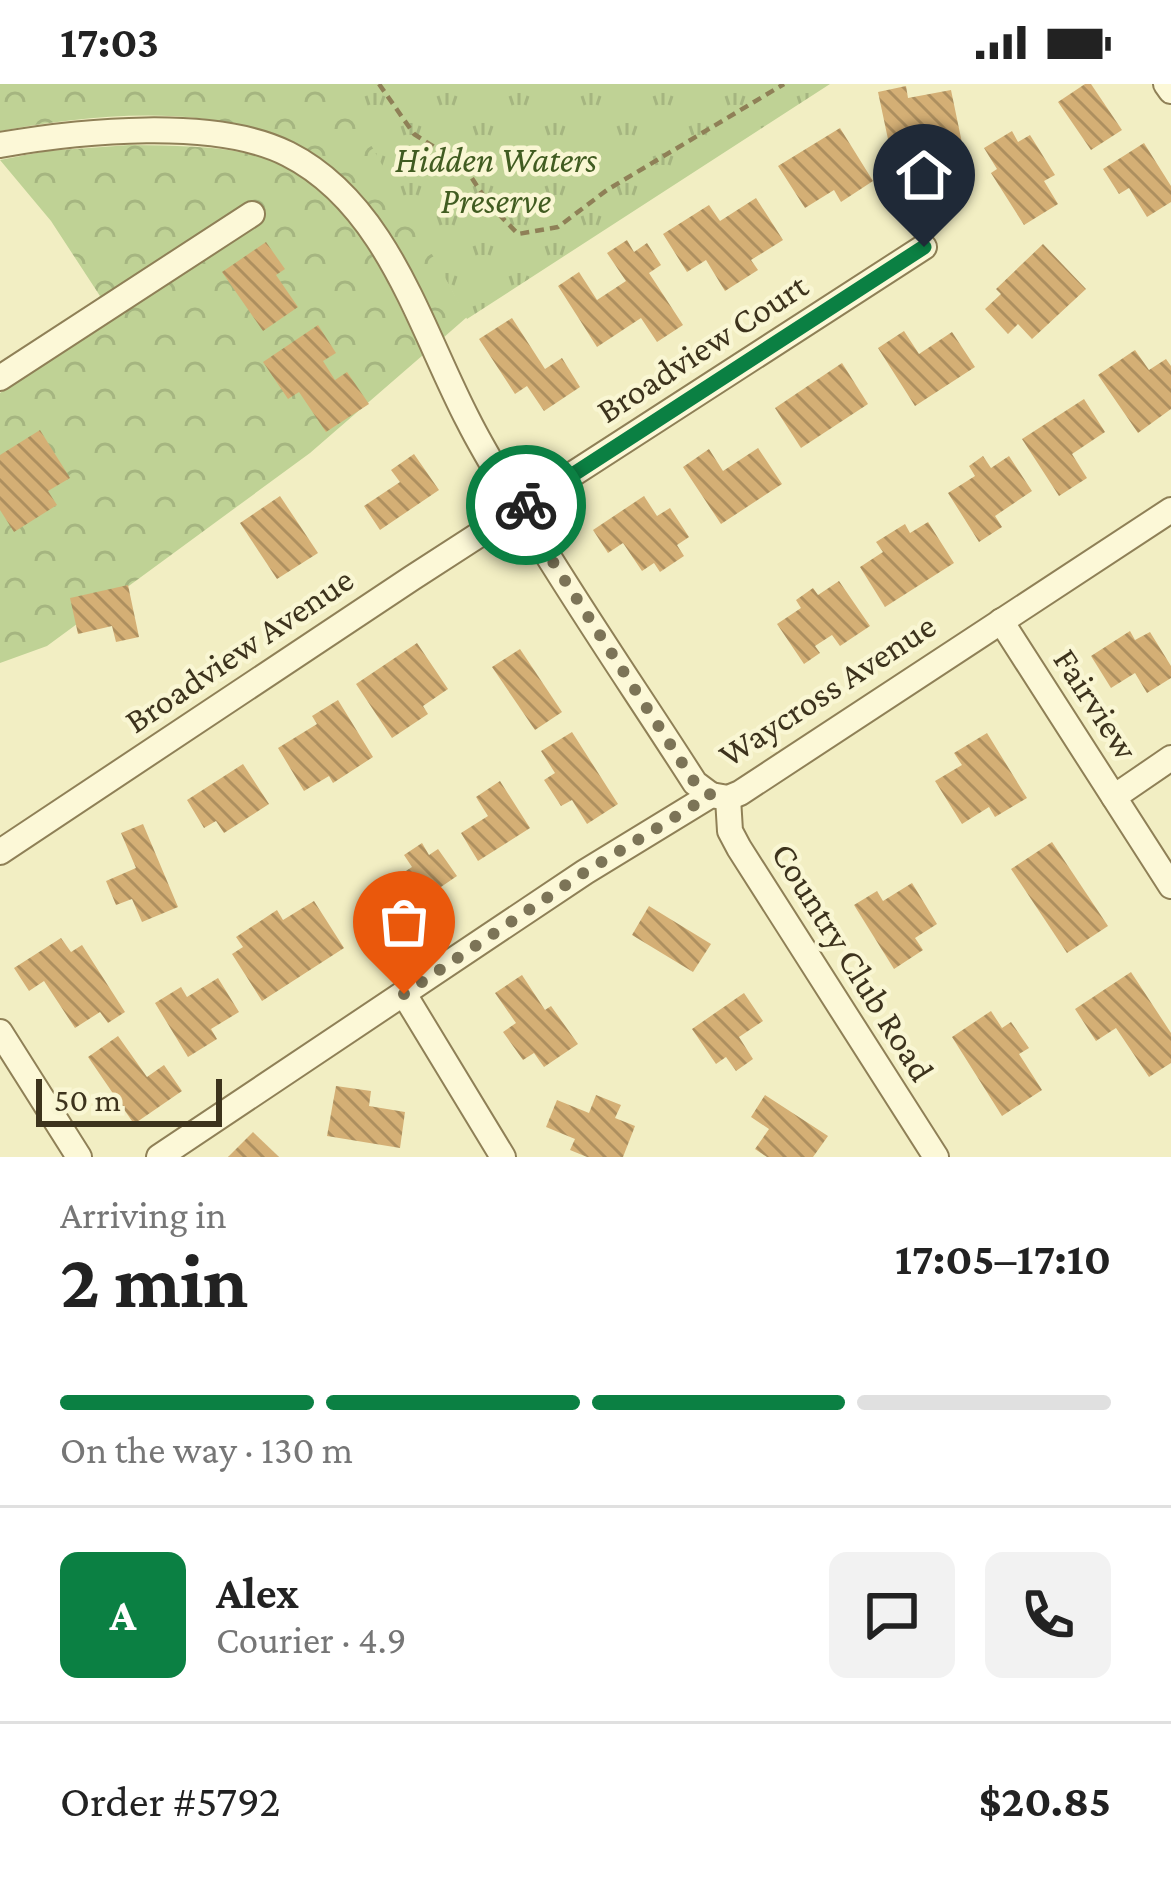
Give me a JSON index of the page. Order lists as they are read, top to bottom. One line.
{"streets":{"street":["Broadview Court","Broadview Avenue","Waycross Avenue","Fairview","Country Club Road"]},"crossings":[["Broadview Court","Broadview Avenue"],["Broadview Court","Country Club Road"],["Broadview Avenue","Country Club Road"],["Waycross Avenue","Fairview"],["Waycross Avenue","Country Club Road"]],"parks":["Hidden Waters Preserve"],"scale_bar":"50 m","page":{"status":"17:03","scale":"50 m","heading":["2 min","Arriving in","17:05–17:10"],"panel":["Alex","Courier · 4.9","Order #5792","$20.85"],"bar":"On the way · 130 m","round":"A"}}
